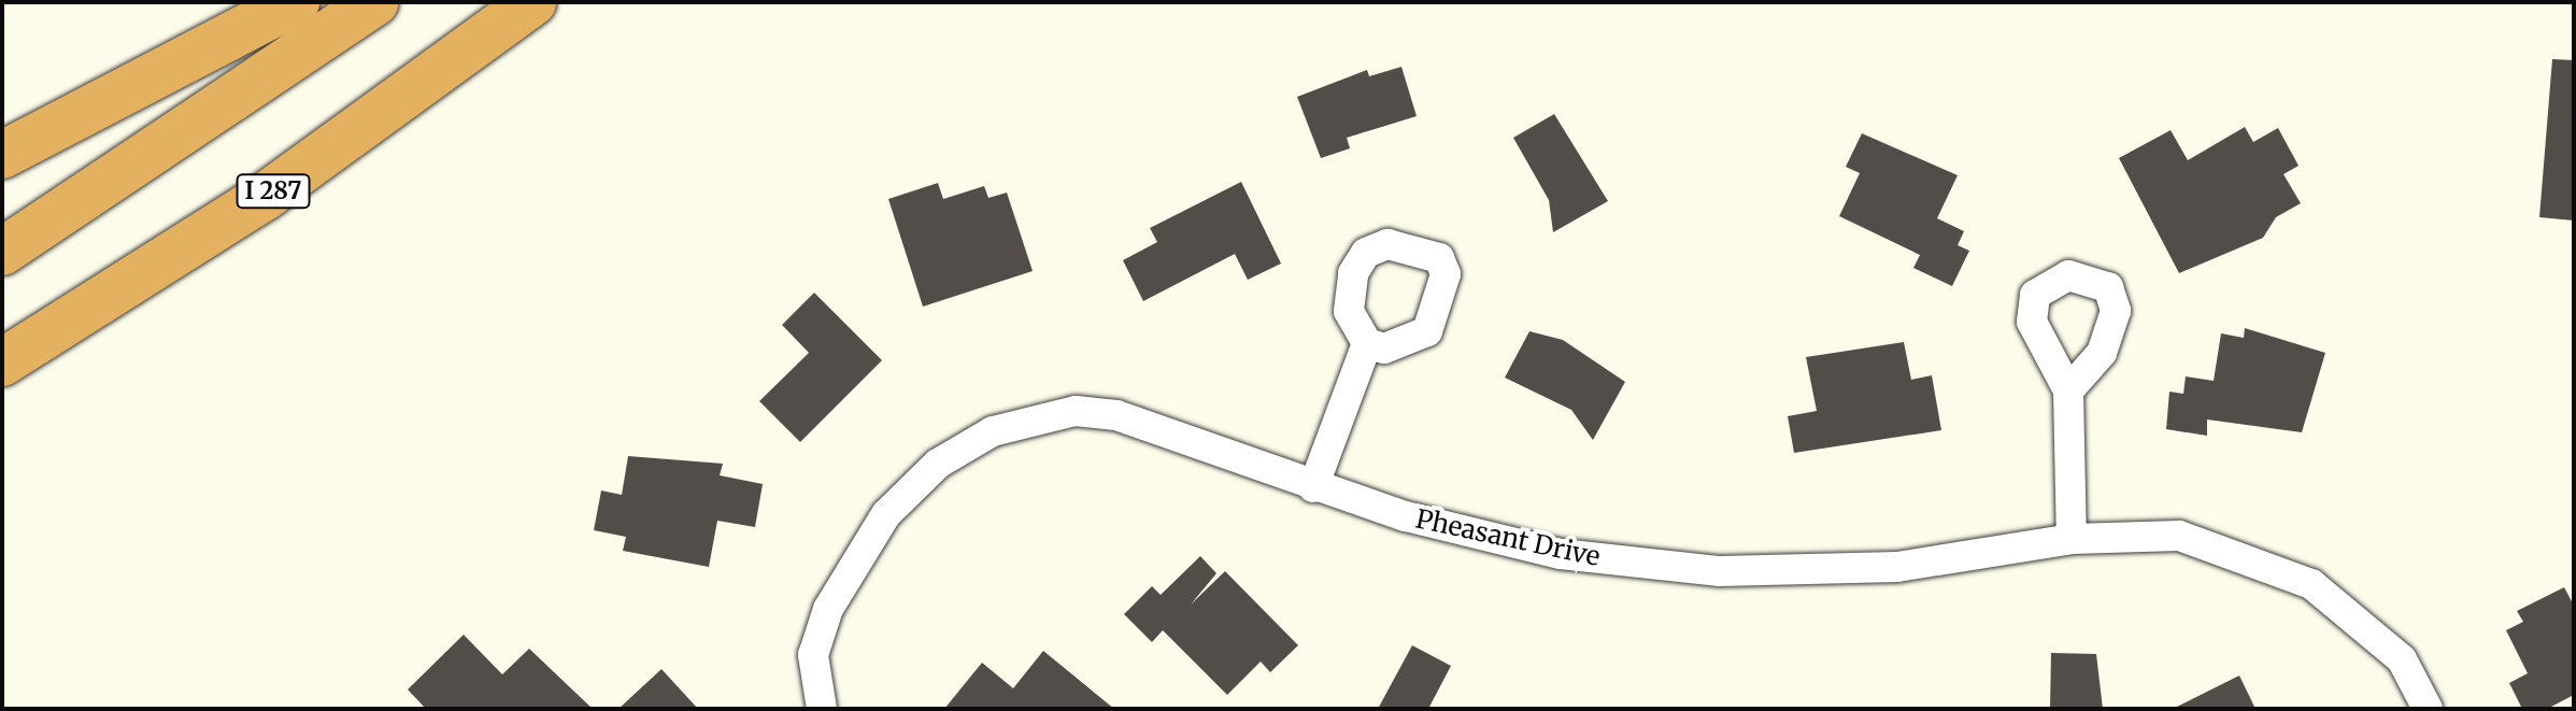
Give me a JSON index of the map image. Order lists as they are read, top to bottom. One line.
{"streets":{"highway":["I 287"],"street":["Pheasant Drive"]}}
